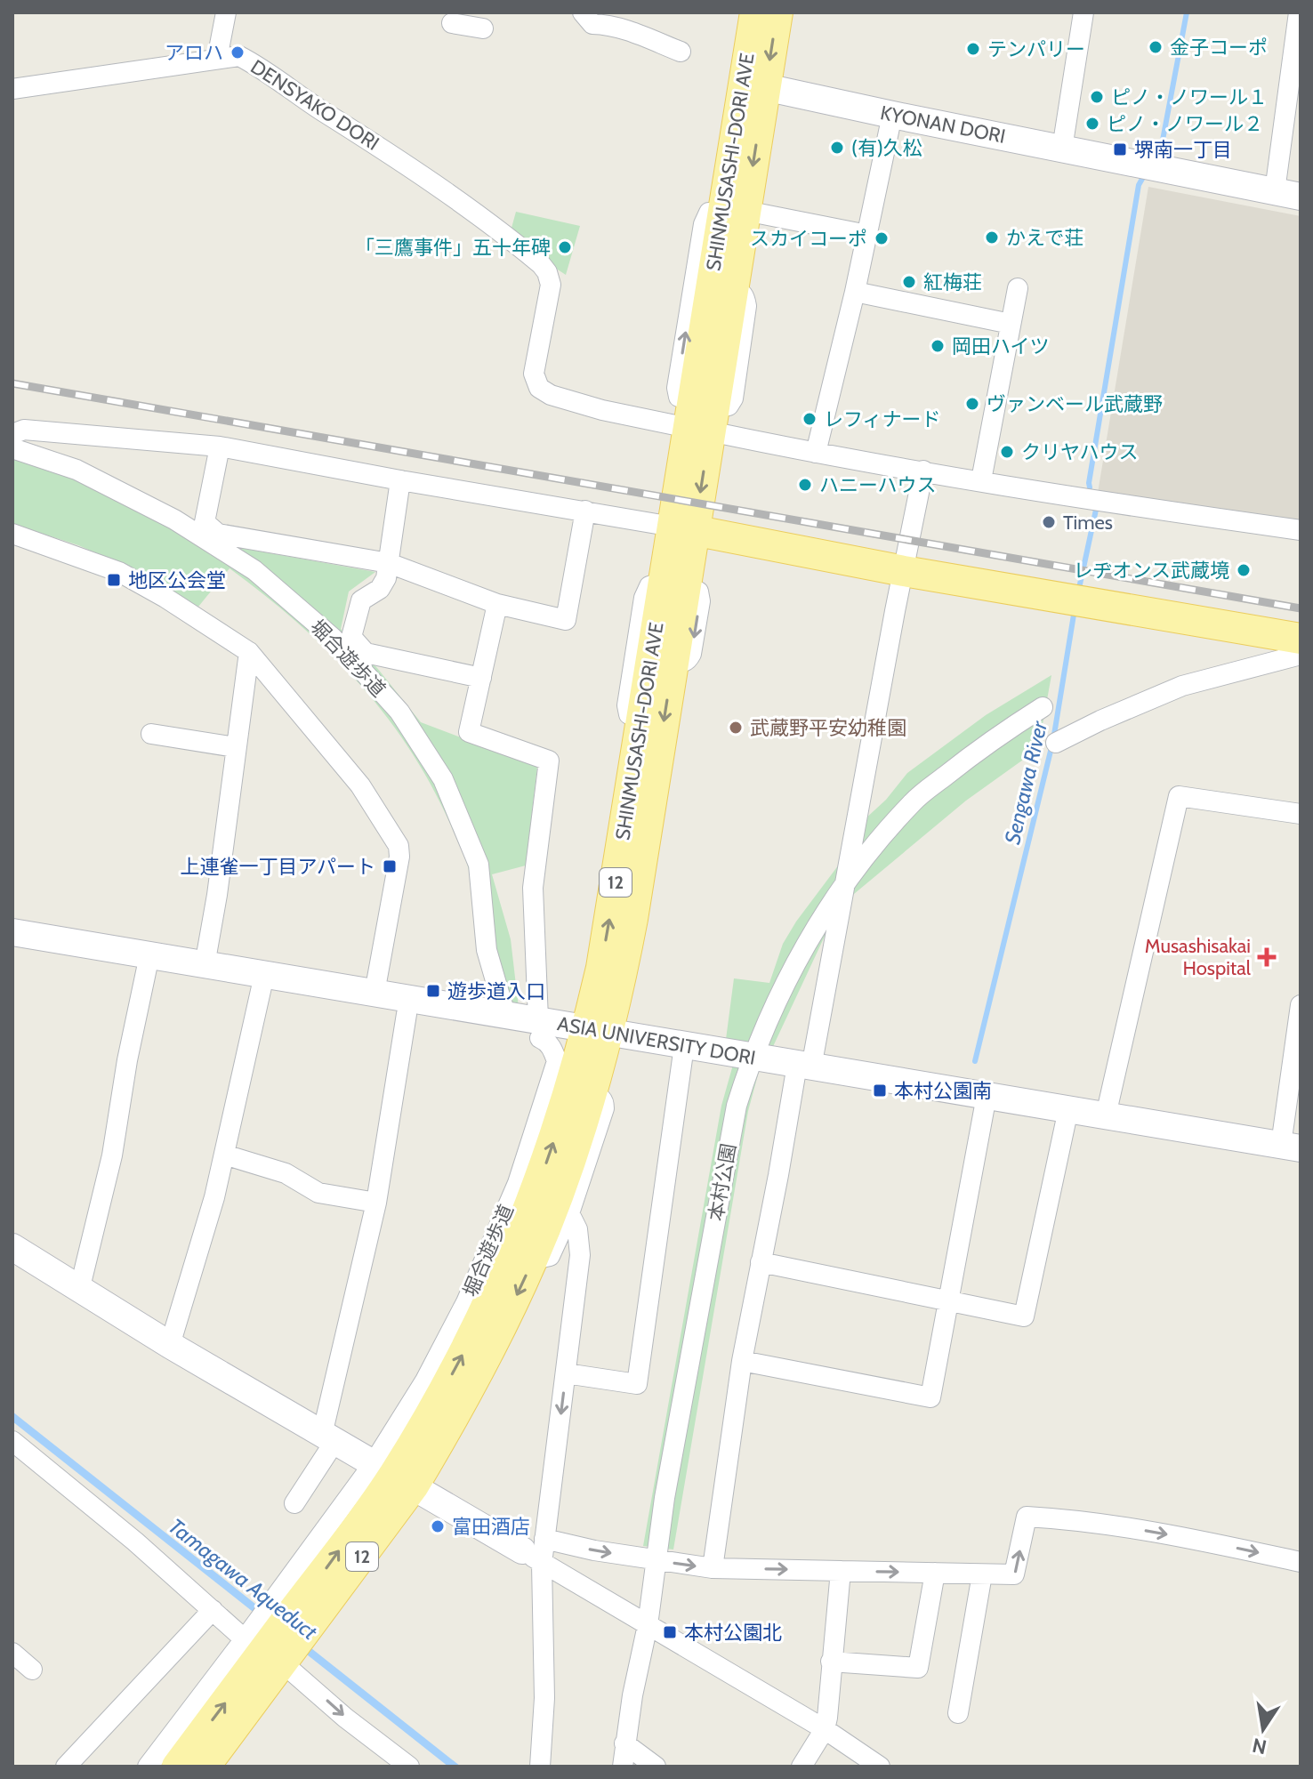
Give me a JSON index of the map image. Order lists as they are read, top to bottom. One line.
{"streets":{"main road":["SHINMUSASHI-DORI AVE","12"],"street":["DENSYAKO DORI","KYONAN DORI","堀合遊歩道","ASIA UNIVERSITY DORI","本村公園"]},"crossings":[["DENSYAKO DORI","SHINMUSASHI-DORI AVE"],["KYONAN DORI","SHINMUSASHI-DORI AVE"],["SHINMUSASHI-DORI AVE","堀合遊歩道"],["SHINMUSASHI-DORI AVE","ASIA UNIVERSITY DORI"],["堀合遊歩道","ASIA UNIVERSITY DORI"],["ASIA UNIVERSITY DORI","本村公園"]],"water":["Sengawa River","Tamagawa Aqueduct"],"places":{"other":["金子コーポ","テンパリー","アロハ","ピノ・ノワール１","ピノ・ノワール２","(有)久松","かえで荘","スカイコーポ","「三鷹事件」五十年碑","紅梅荘","岡田ハイツ","ヴァンベール武蔵野","レフィナード","クリヤハウス","ハニーハウス","Times","レヂオンス武蔵境","武蔵野平安幼稚園","富田酒店"],"transit":["堺南一丁目","地区公会堂","上連雀一丁目アパート","遊歩道入口","本村公園南","本村公園北"],"health":["Musashisakai Hospital"]},"north":"bottom"}
